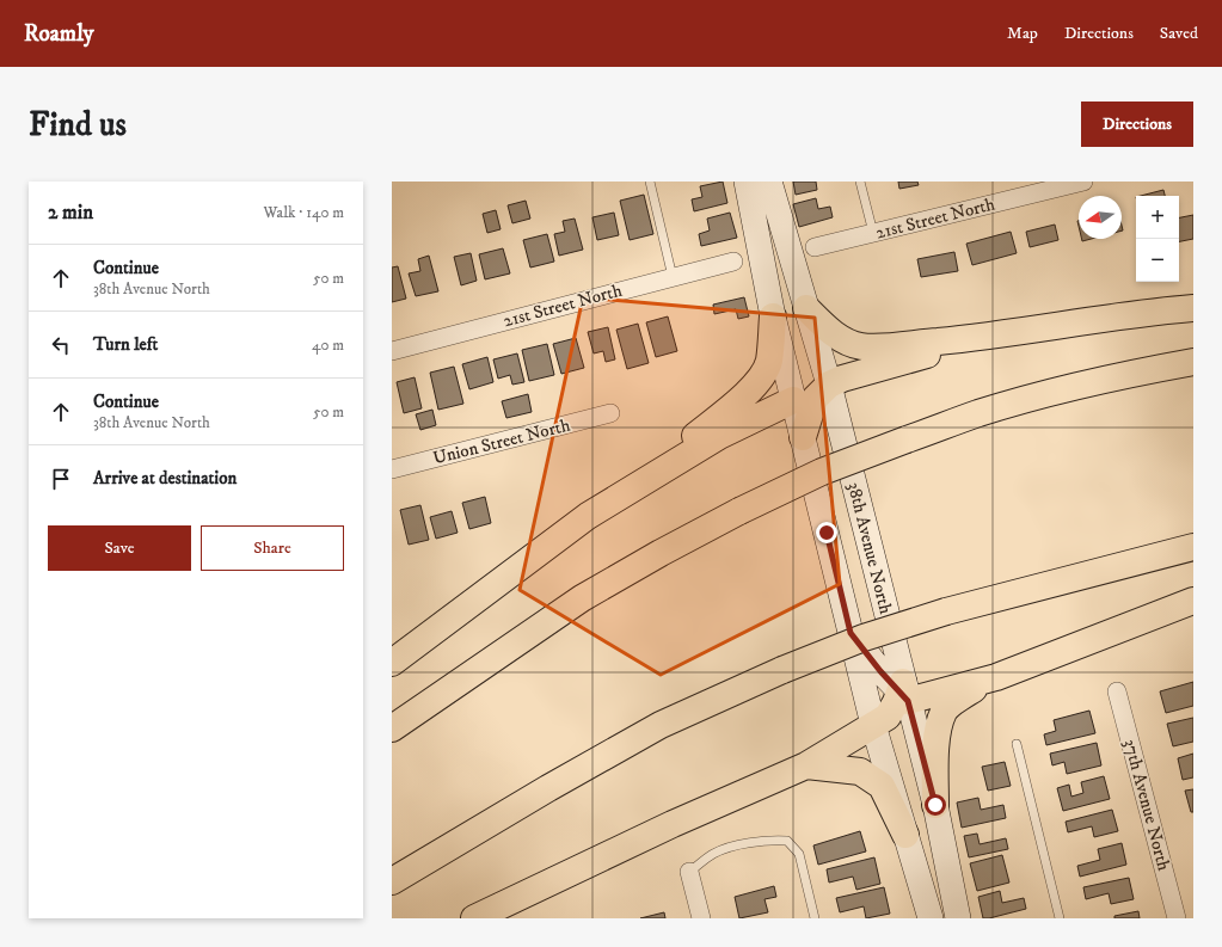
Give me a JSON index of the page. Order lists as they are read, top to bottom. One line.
{"streets":{"main road":["38th Avenue North"],"street":["21st Street North","Union Street North","37th Avenue North"]},"north":"left","page":{"header":"Roamly","nav":["Map","Directions","Saved"],"buttons":["Directions",["Save","Share"]],"title":"Find us","heading":["2 min","Walk · 140 m"],"map_buttons":["+","−"],"list":[["Continue","38th Avenue North","50 m"],["Turn left","40 m"],["Continue","38th Avenue North","50 m"],"Arrive at destination"]}}
